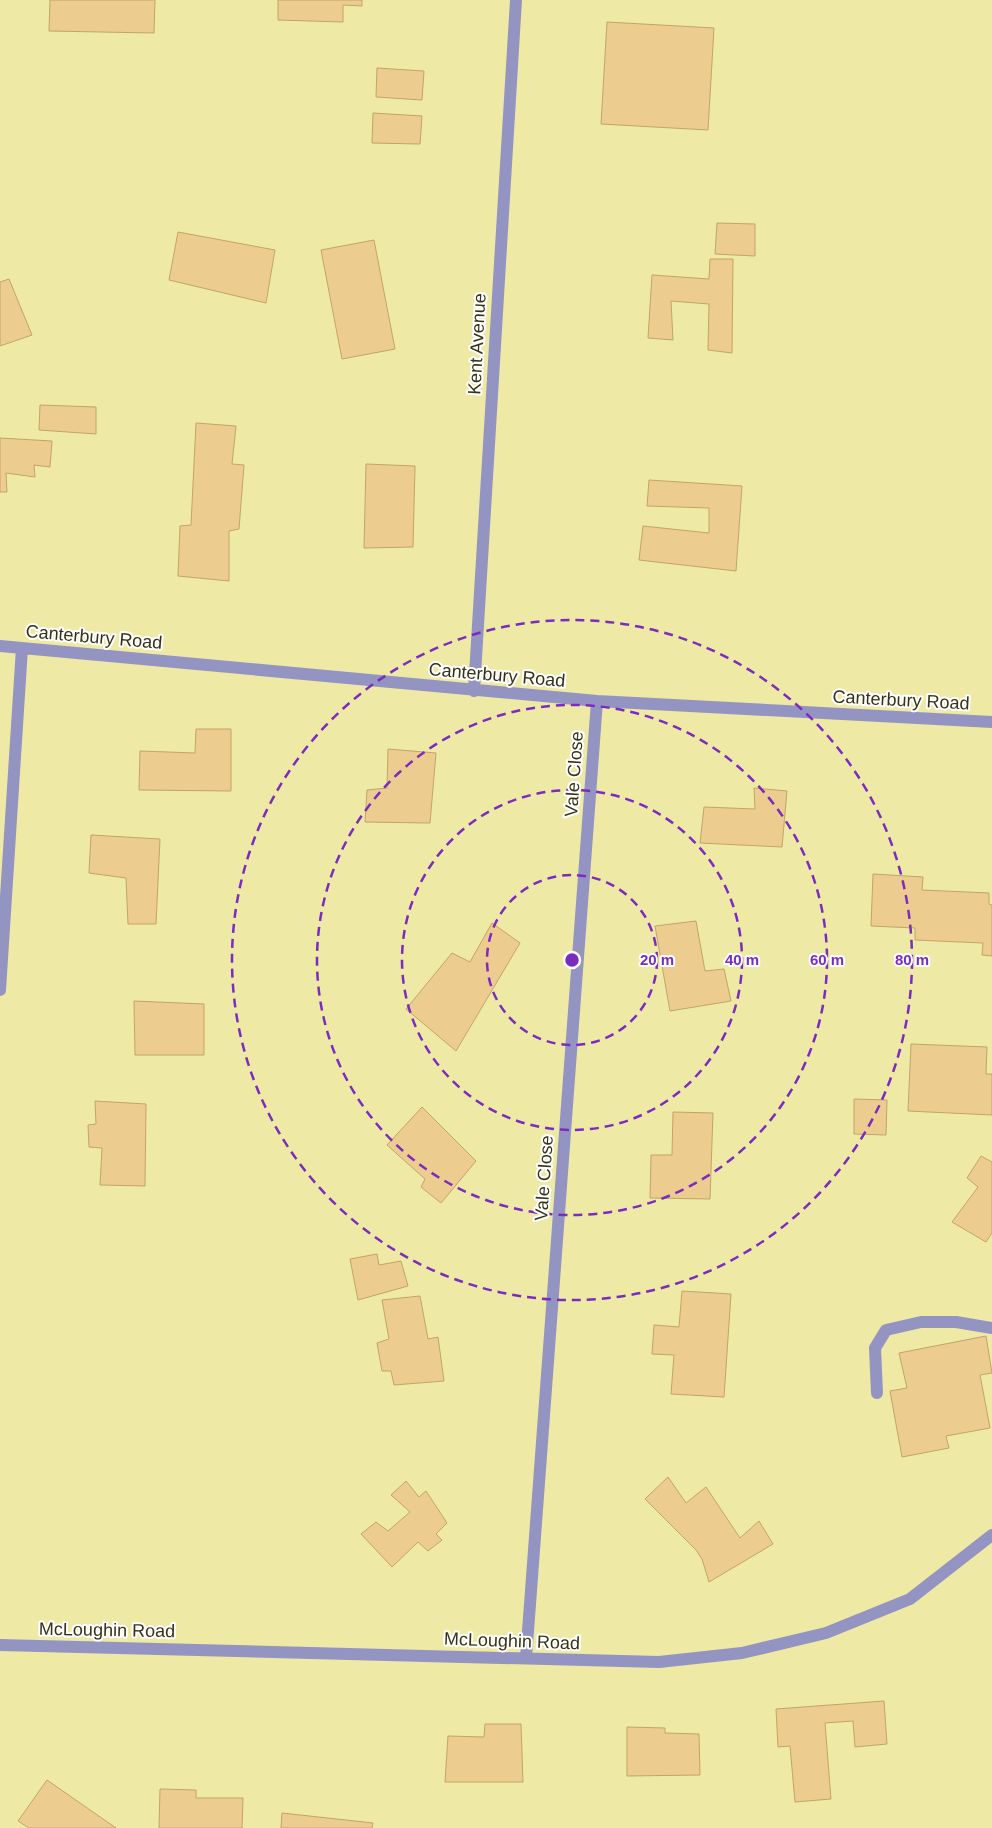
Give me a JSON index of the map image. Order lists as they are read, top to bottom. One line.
{"streets":{"street":["Kent Avenue","Canterbury Road","Vale Close","McLoughin Road"]},"crossings":[["Kent Avenue","Canterbury Road"],["Canterbury Road","Vale Close"],["Vale Close","McLoughin Road"]],"rings":["20 m","40 m","60 m","80 m"]}
